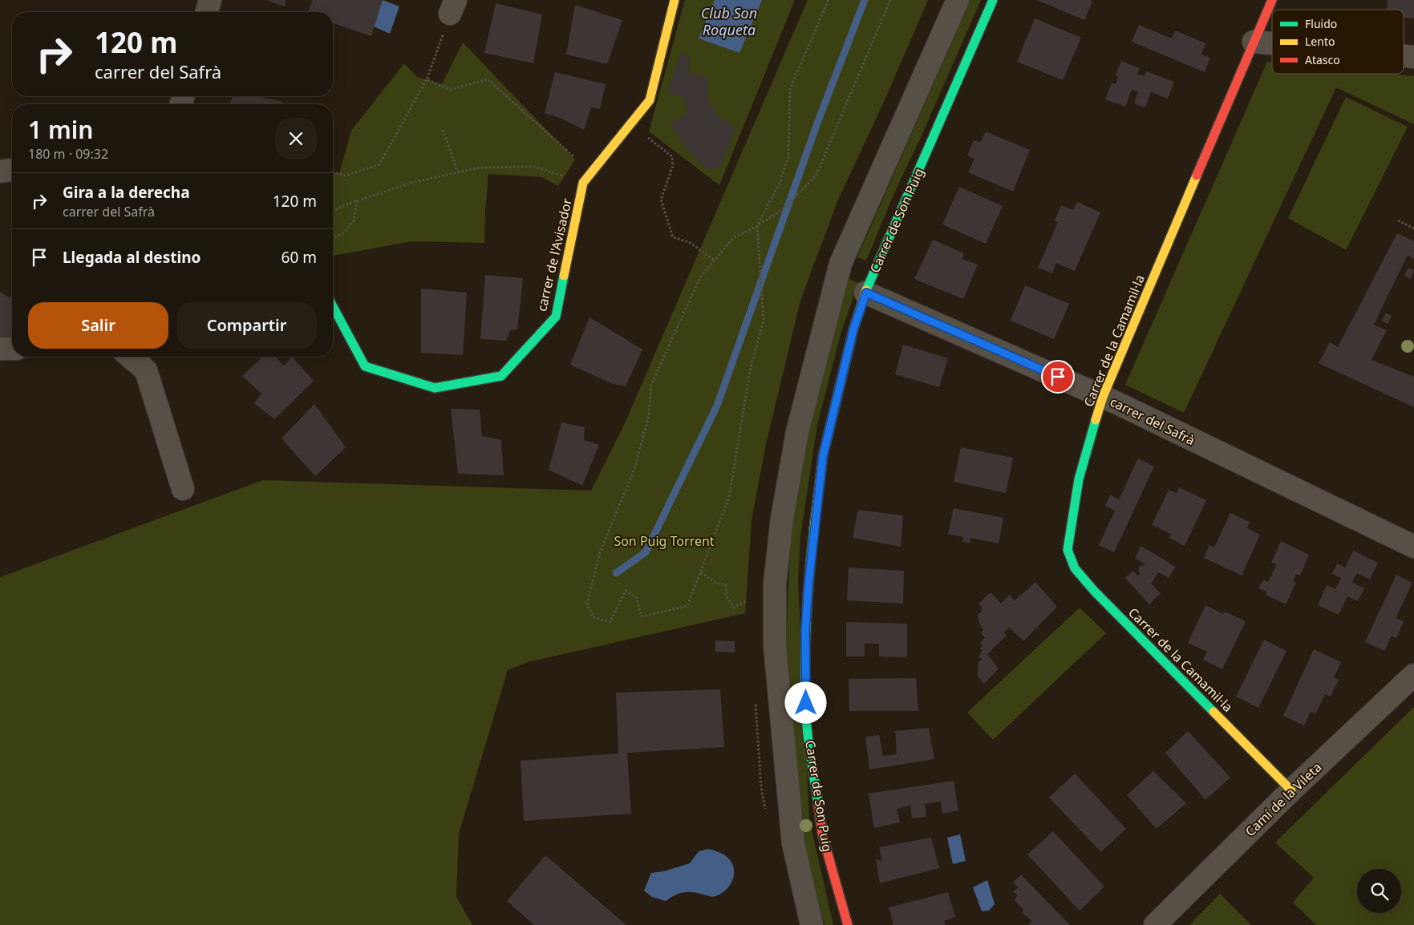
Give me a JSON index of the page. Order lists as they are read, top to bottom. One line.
{"streets":{"street":["Carrer de Son Puig","carrer de l'Avisador","Carrer de la Camamil·la","carrer del Safrà","Camí de la Vileta"]},"crossings":[["Carrer de Son Puig","carrer del Safrà"],["Carrer de la Camamil·la","carrer del Safrà"],["Carrer de la Camamil·la","Camí de la Vileta"]],"water":["Club Son Roqueta"],"parks":["Son Puig Torrent"],"legend":["Fluido","Lento","Atasco"],"page":{"turn":["120 m","carrer del Safrà"],"heading":["1 min","180 m · 09:32"],"list":[{"name":"Gira a la derecha","note":"carrer del Safrà","value":"120 m"},{"name":"Llegada al destino","value":"60 m"}],"buttons":["Salir","Compartir"]}}
